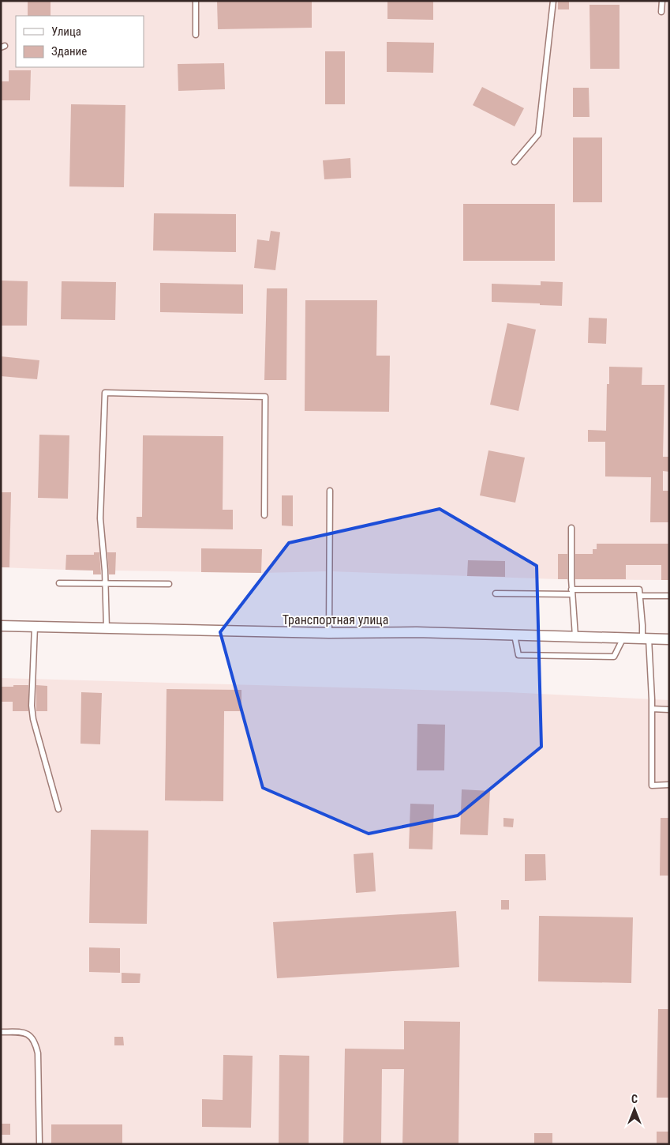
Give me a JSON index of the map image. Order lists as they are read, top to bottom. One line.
{"streets":{"street":["Транспортная улица"]},"legend":["Улица","Здание"],"north":"top"}
